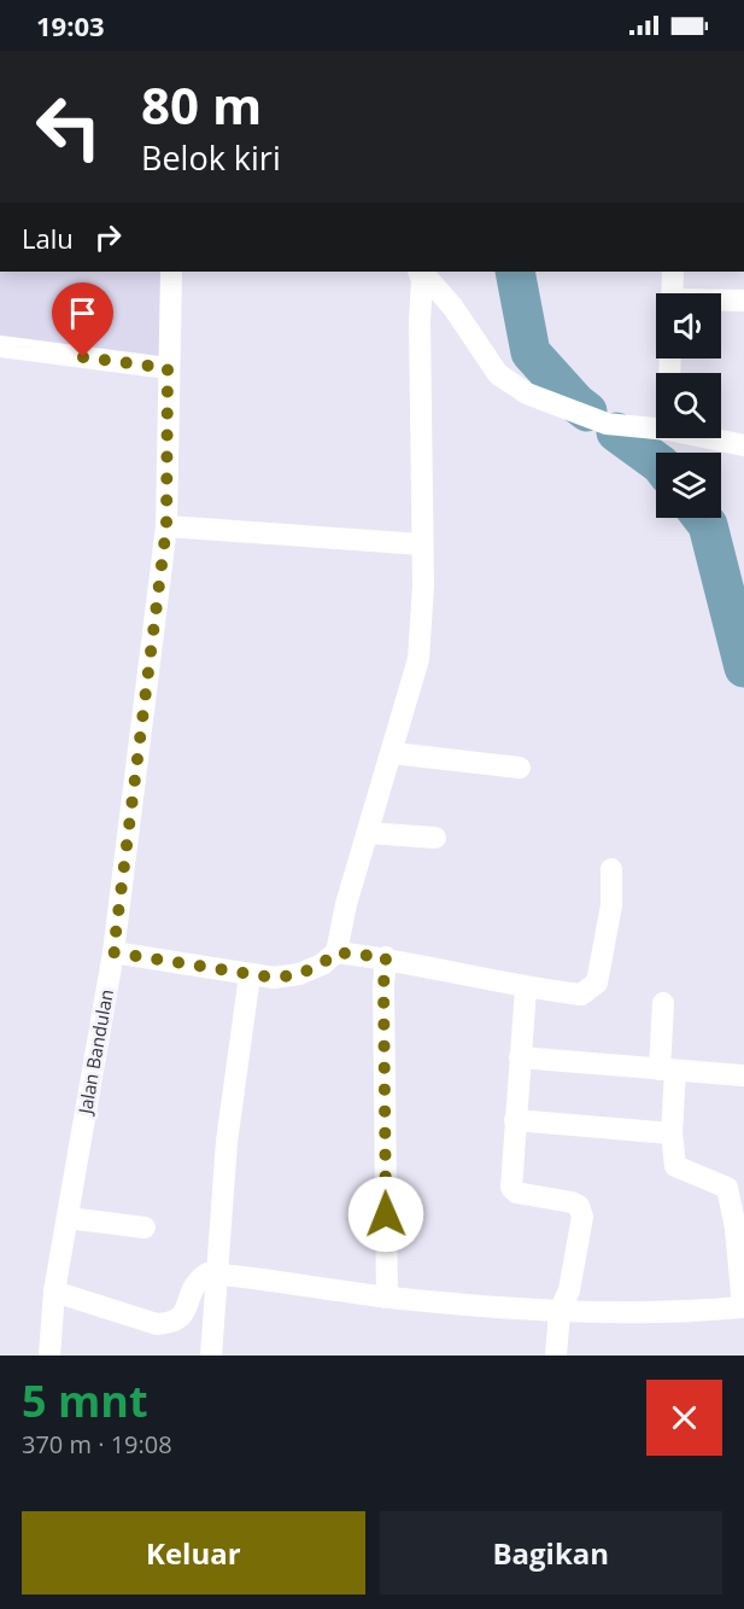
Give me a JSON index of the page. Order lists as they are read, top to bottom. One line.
{"streets":{"street":["Jalan Bandulan"]},"page":{"status":"19:03","turn":["80 m","Belok kiri"],"then":"Lalu","heading":["5 mnt","370 m · 19:08"],"buttons":["Keluar","Bagikan"]}}
